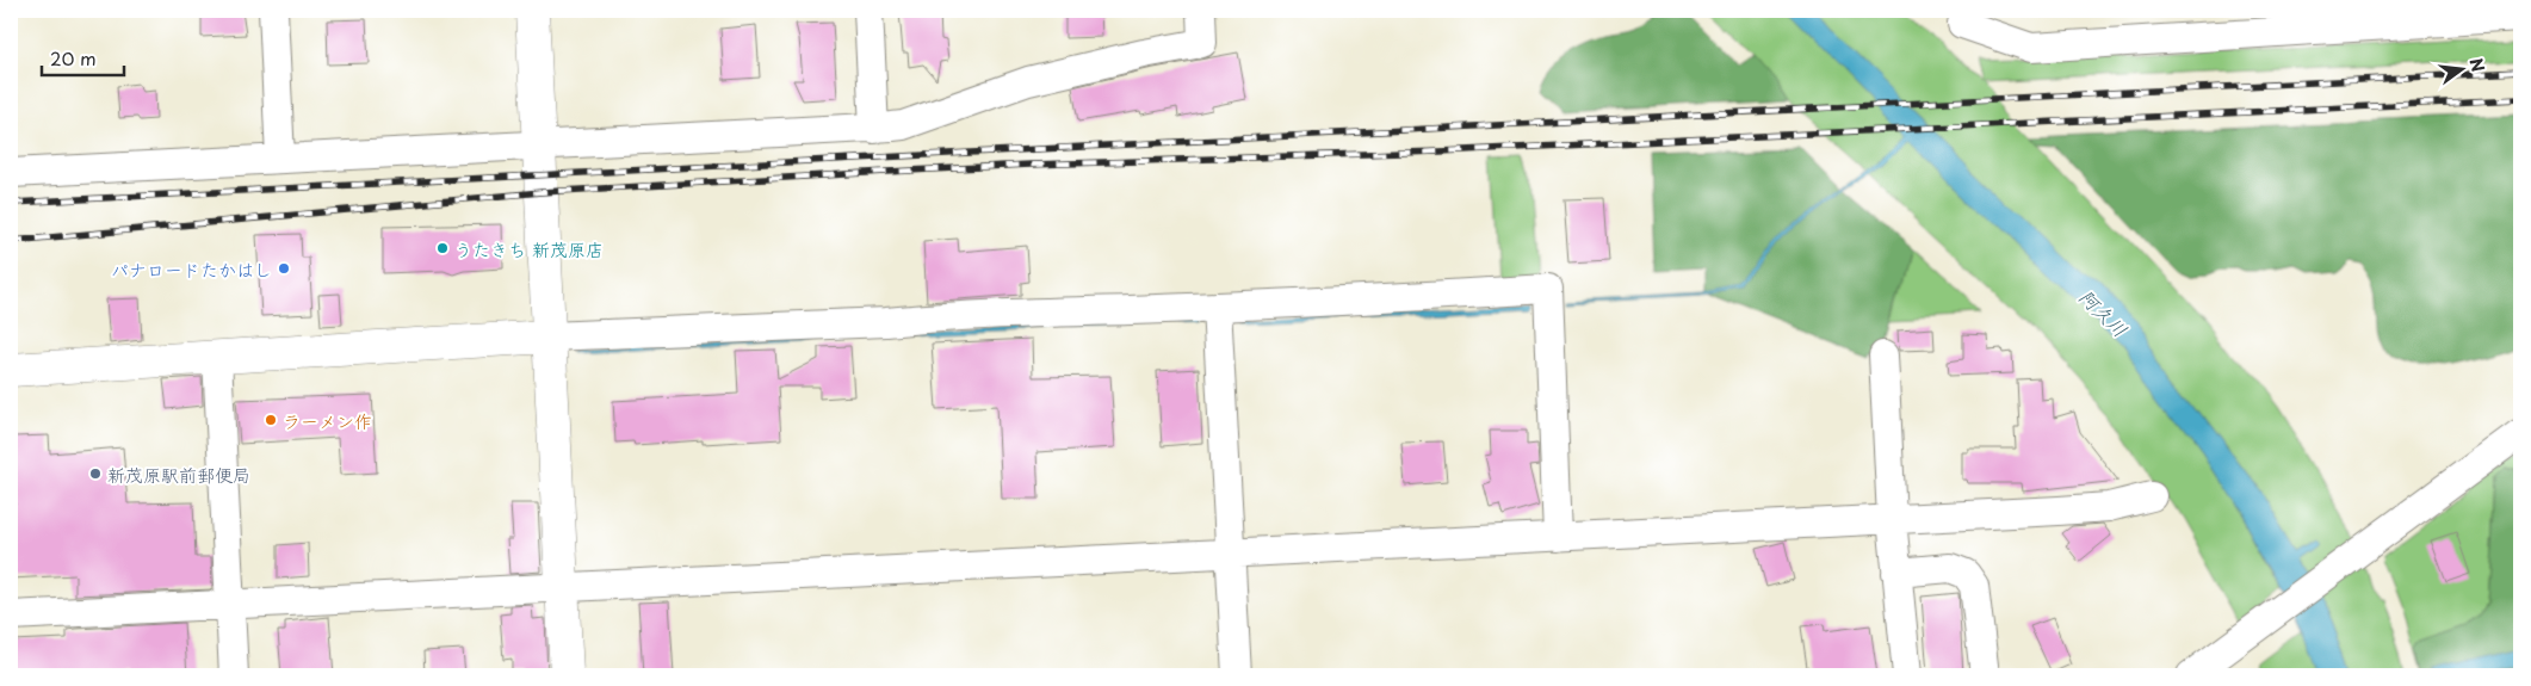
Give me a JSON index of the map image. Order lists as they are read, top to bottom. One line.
{"water":["阿久川"],"places":["うたきち 新茂原店","パナロードたかはし","ラーメン作","新茂原駅前郵便局"],"scale_bar":"20 m","north":"right"}
